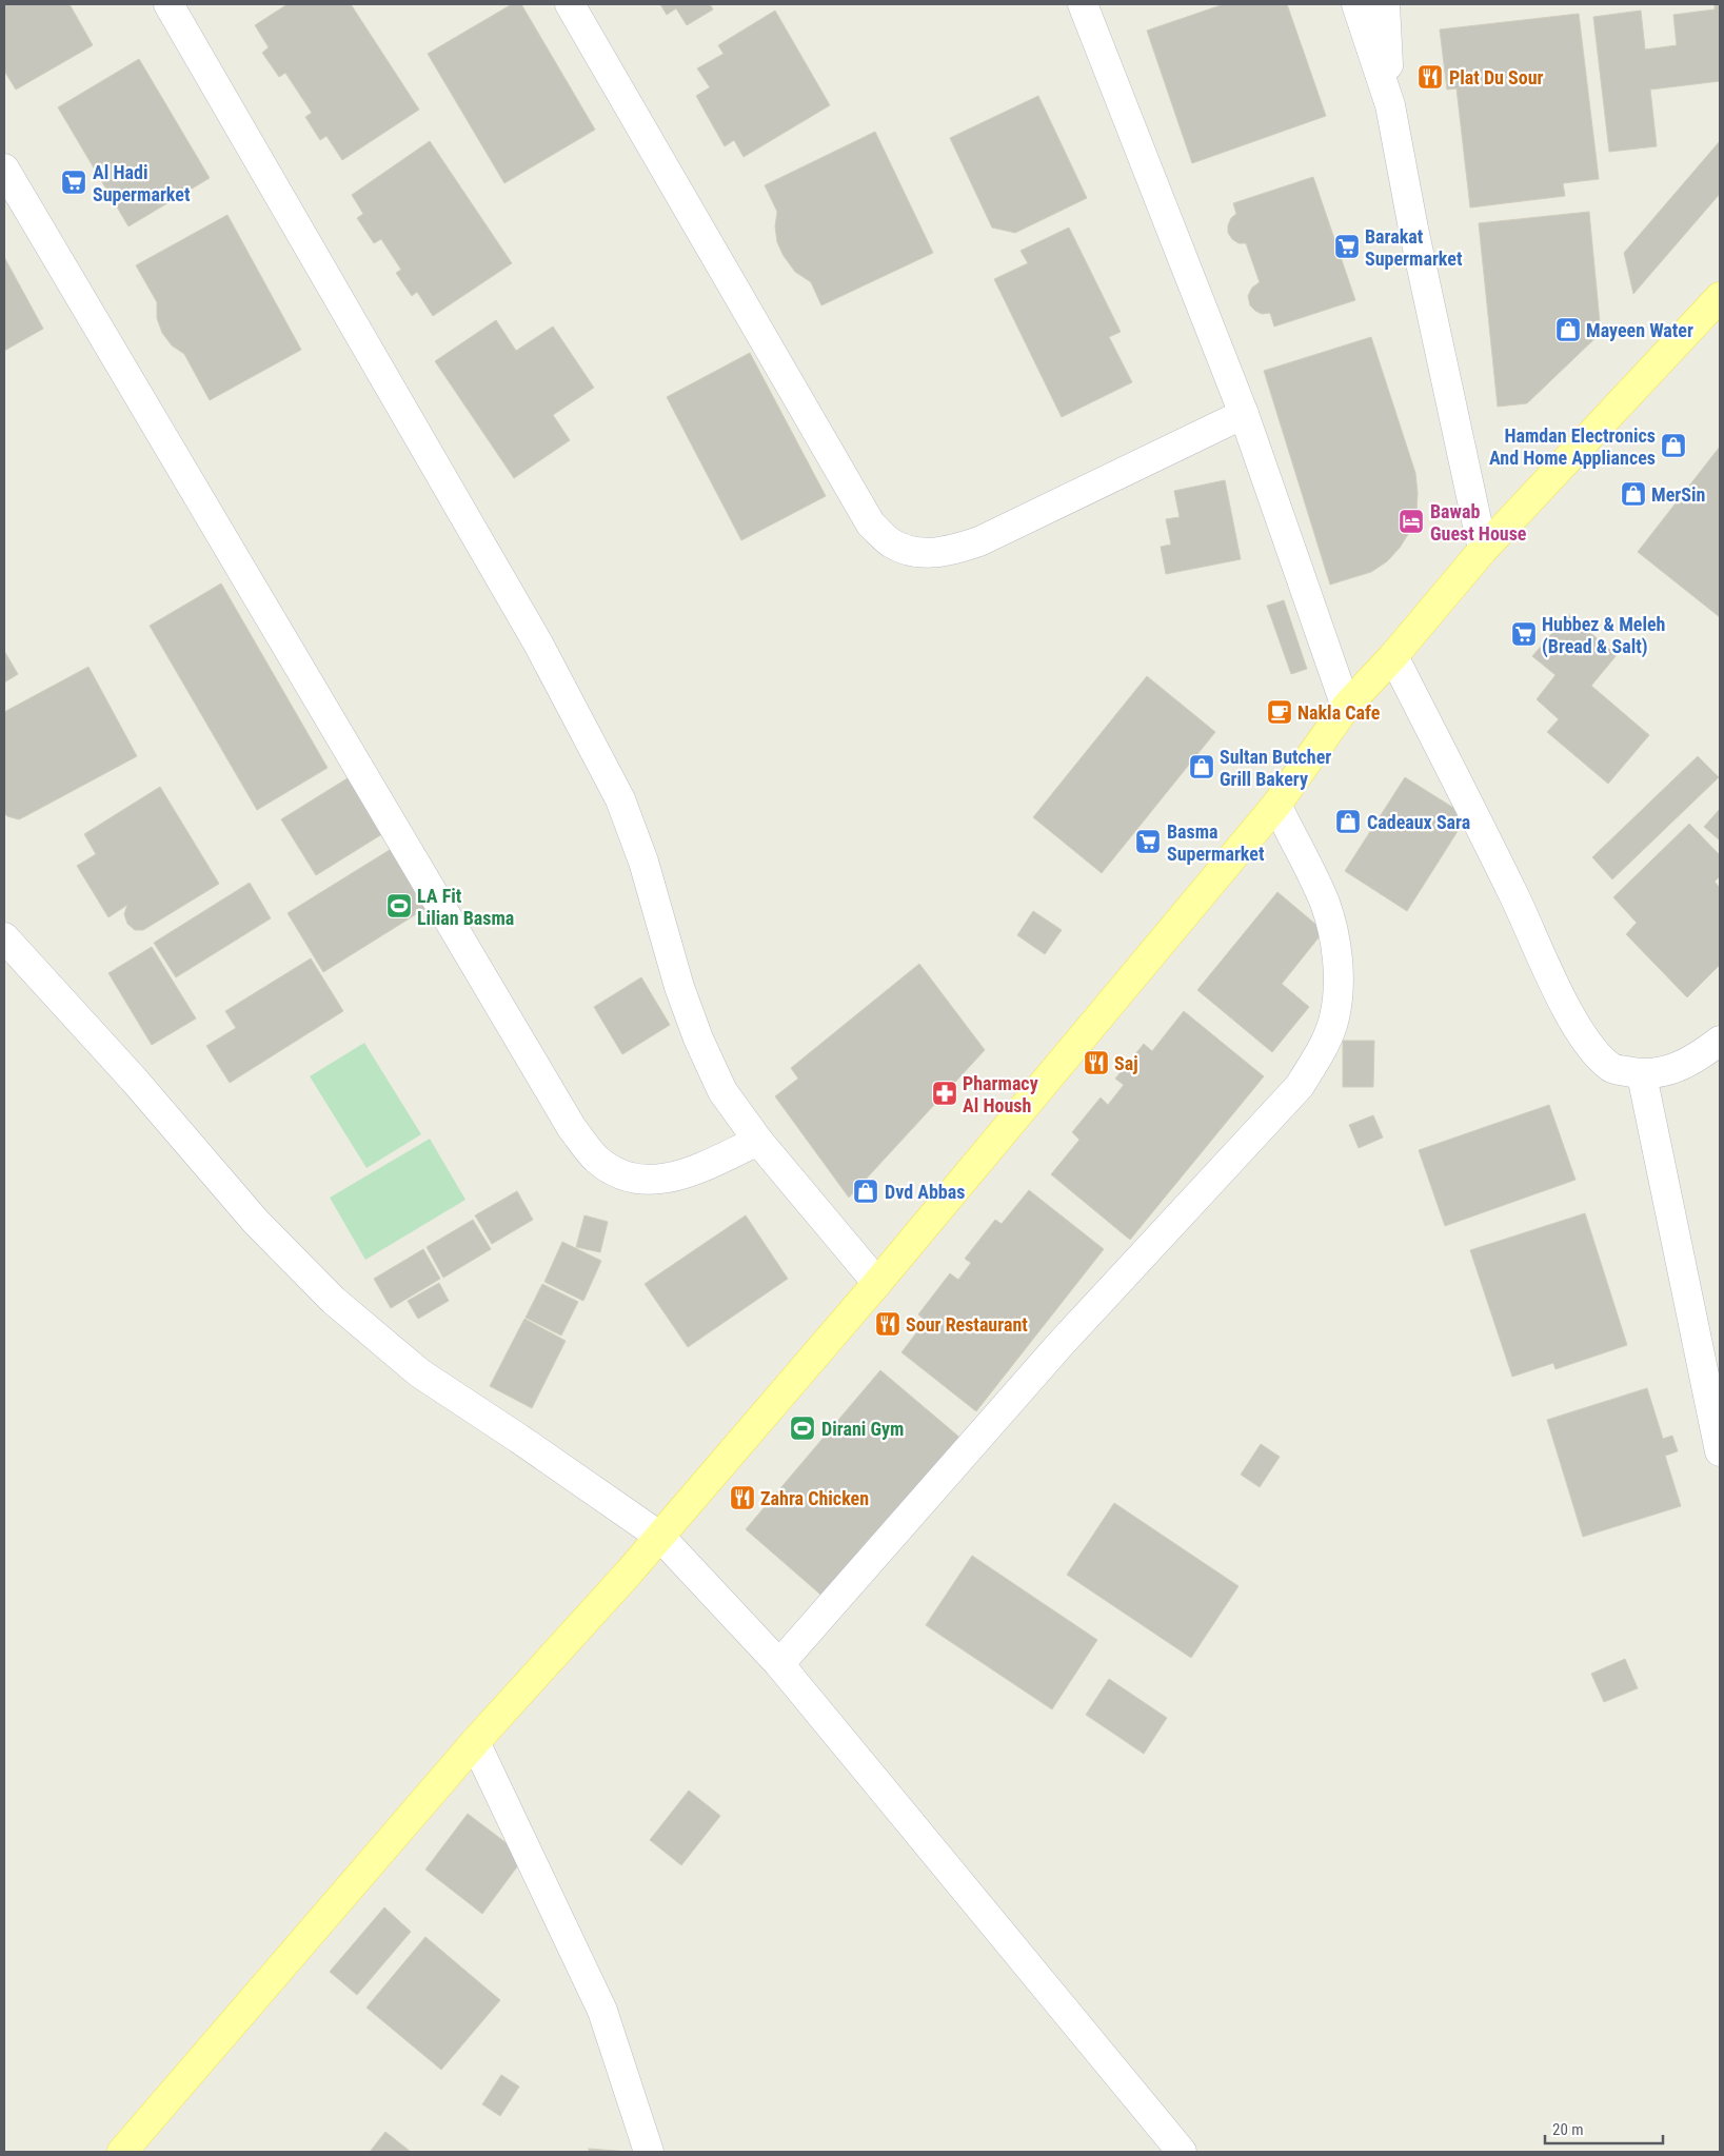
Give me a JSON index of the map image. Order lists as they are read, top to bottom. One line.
{"places":{"restaurant":["Plat Du Sour","Saj","Sour Restaurant","Zahra Chicken"],"supermarket":["Al Hadi Supermarket","Barakat Supermarket","Hubbez & Meleh (Bread & Salt)","Basma Supermarket"],"shop":["Mayeen Water","Hamdan Electronics And Home Appliances","MerSin","Sultan Butcher Grill Bakery","Cadeaux Sara","Dvd Abbas"],"hotel":["Bawab Guest House"],"cafe":["Nakla Cafe"],"sports":["LA Fit Lilian Basma","Dirani Gym"],"pharmacy":["Pharmacy Al Housh"]},"scale_bar":"20 m"}
